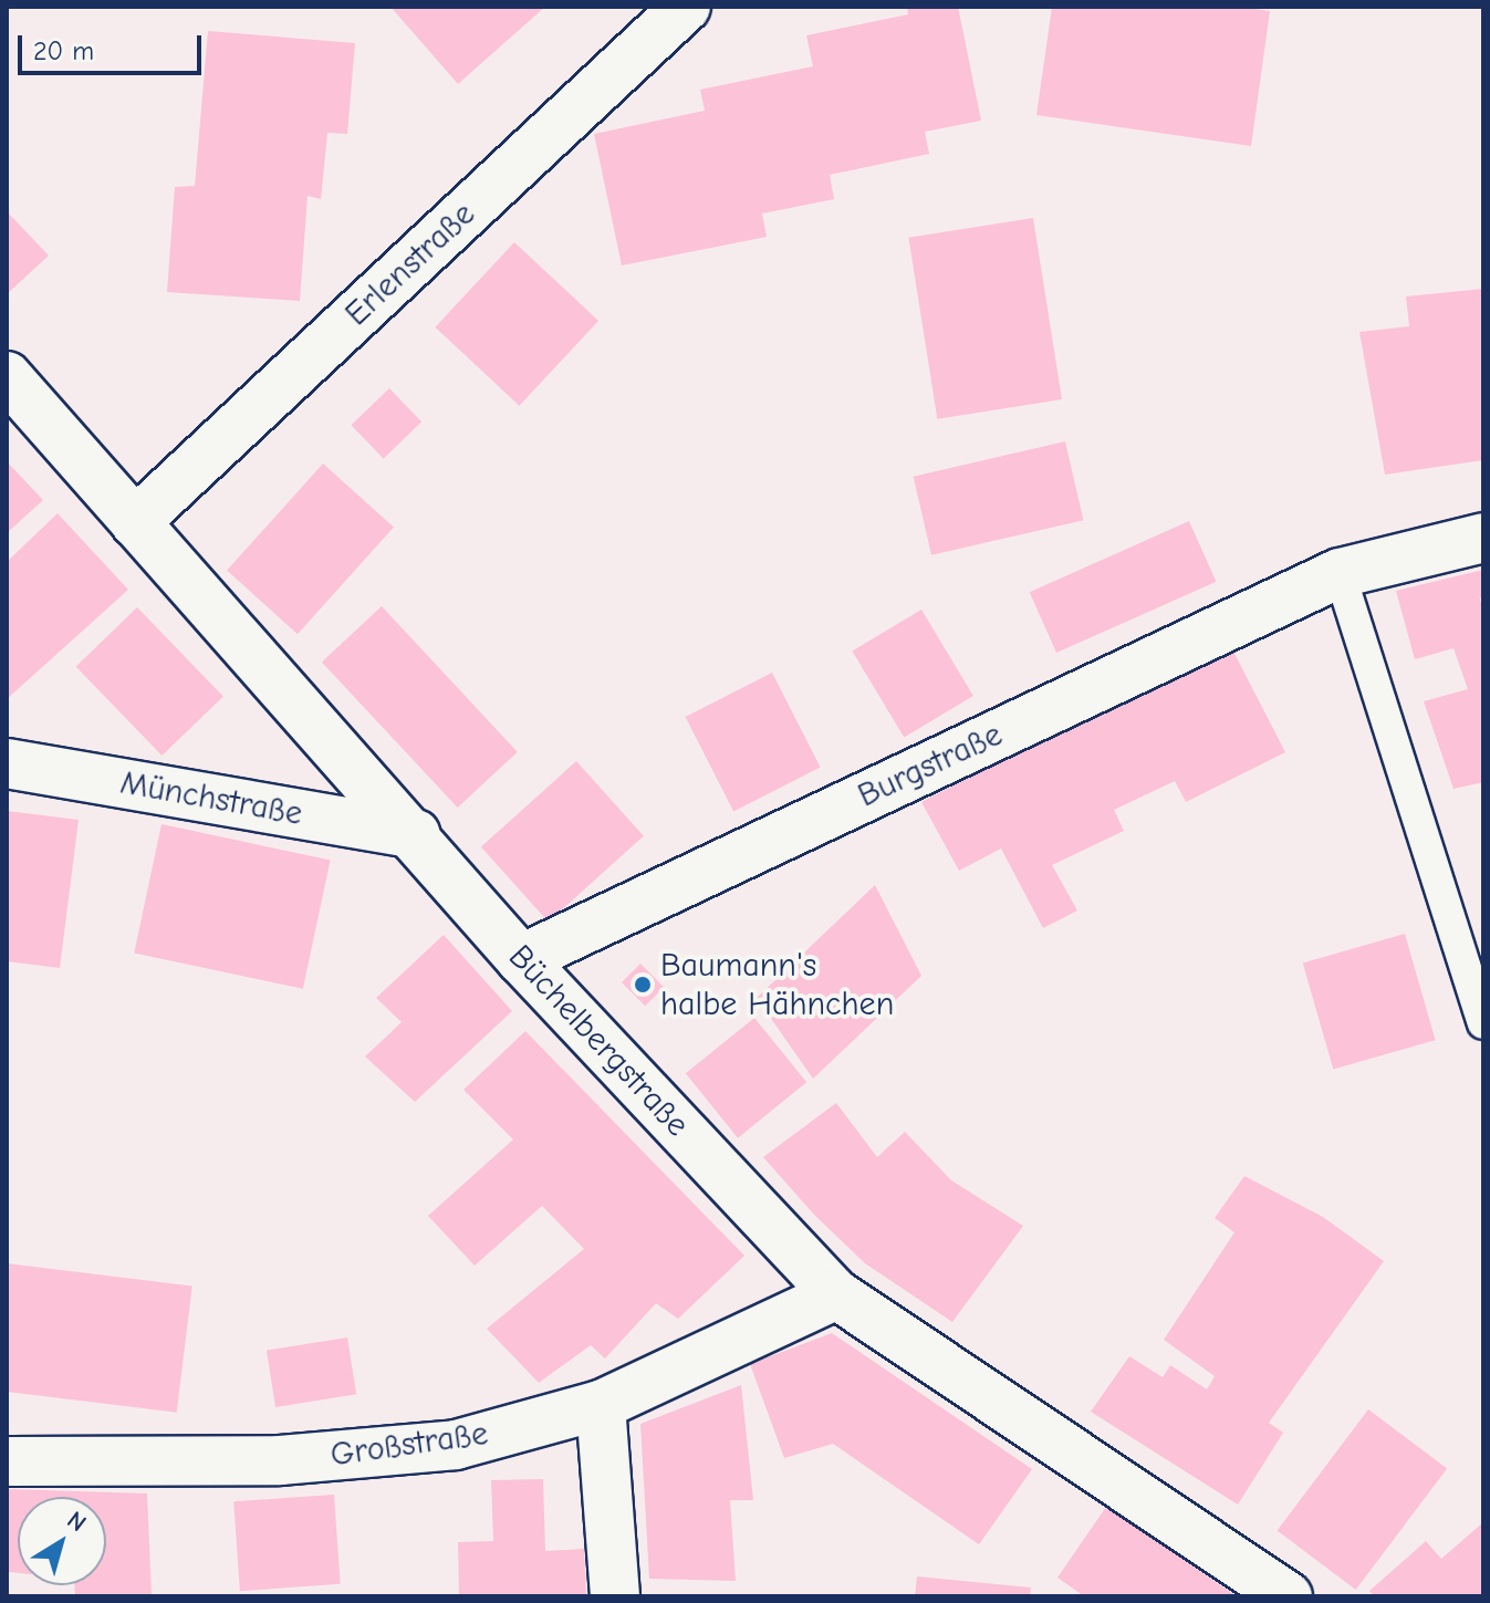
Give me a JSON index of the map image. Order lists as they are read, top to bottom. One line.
{"streets":{"street":["Erlenstraße","Burgstraße","Münchstraße","Büchelbergstraße","Großstraße"]},"crossings":[["Erlenstraße","Büchelbergstraße"],["Burgstraße","Büchelbergstraße"],["Münchstraße","Büchelbergstraße"],["Büchelbergstraße","Großstraße"]],"places":["Baumann's halbe Hähnchen"],"scale_bar":"20 m","north":"top right"}
